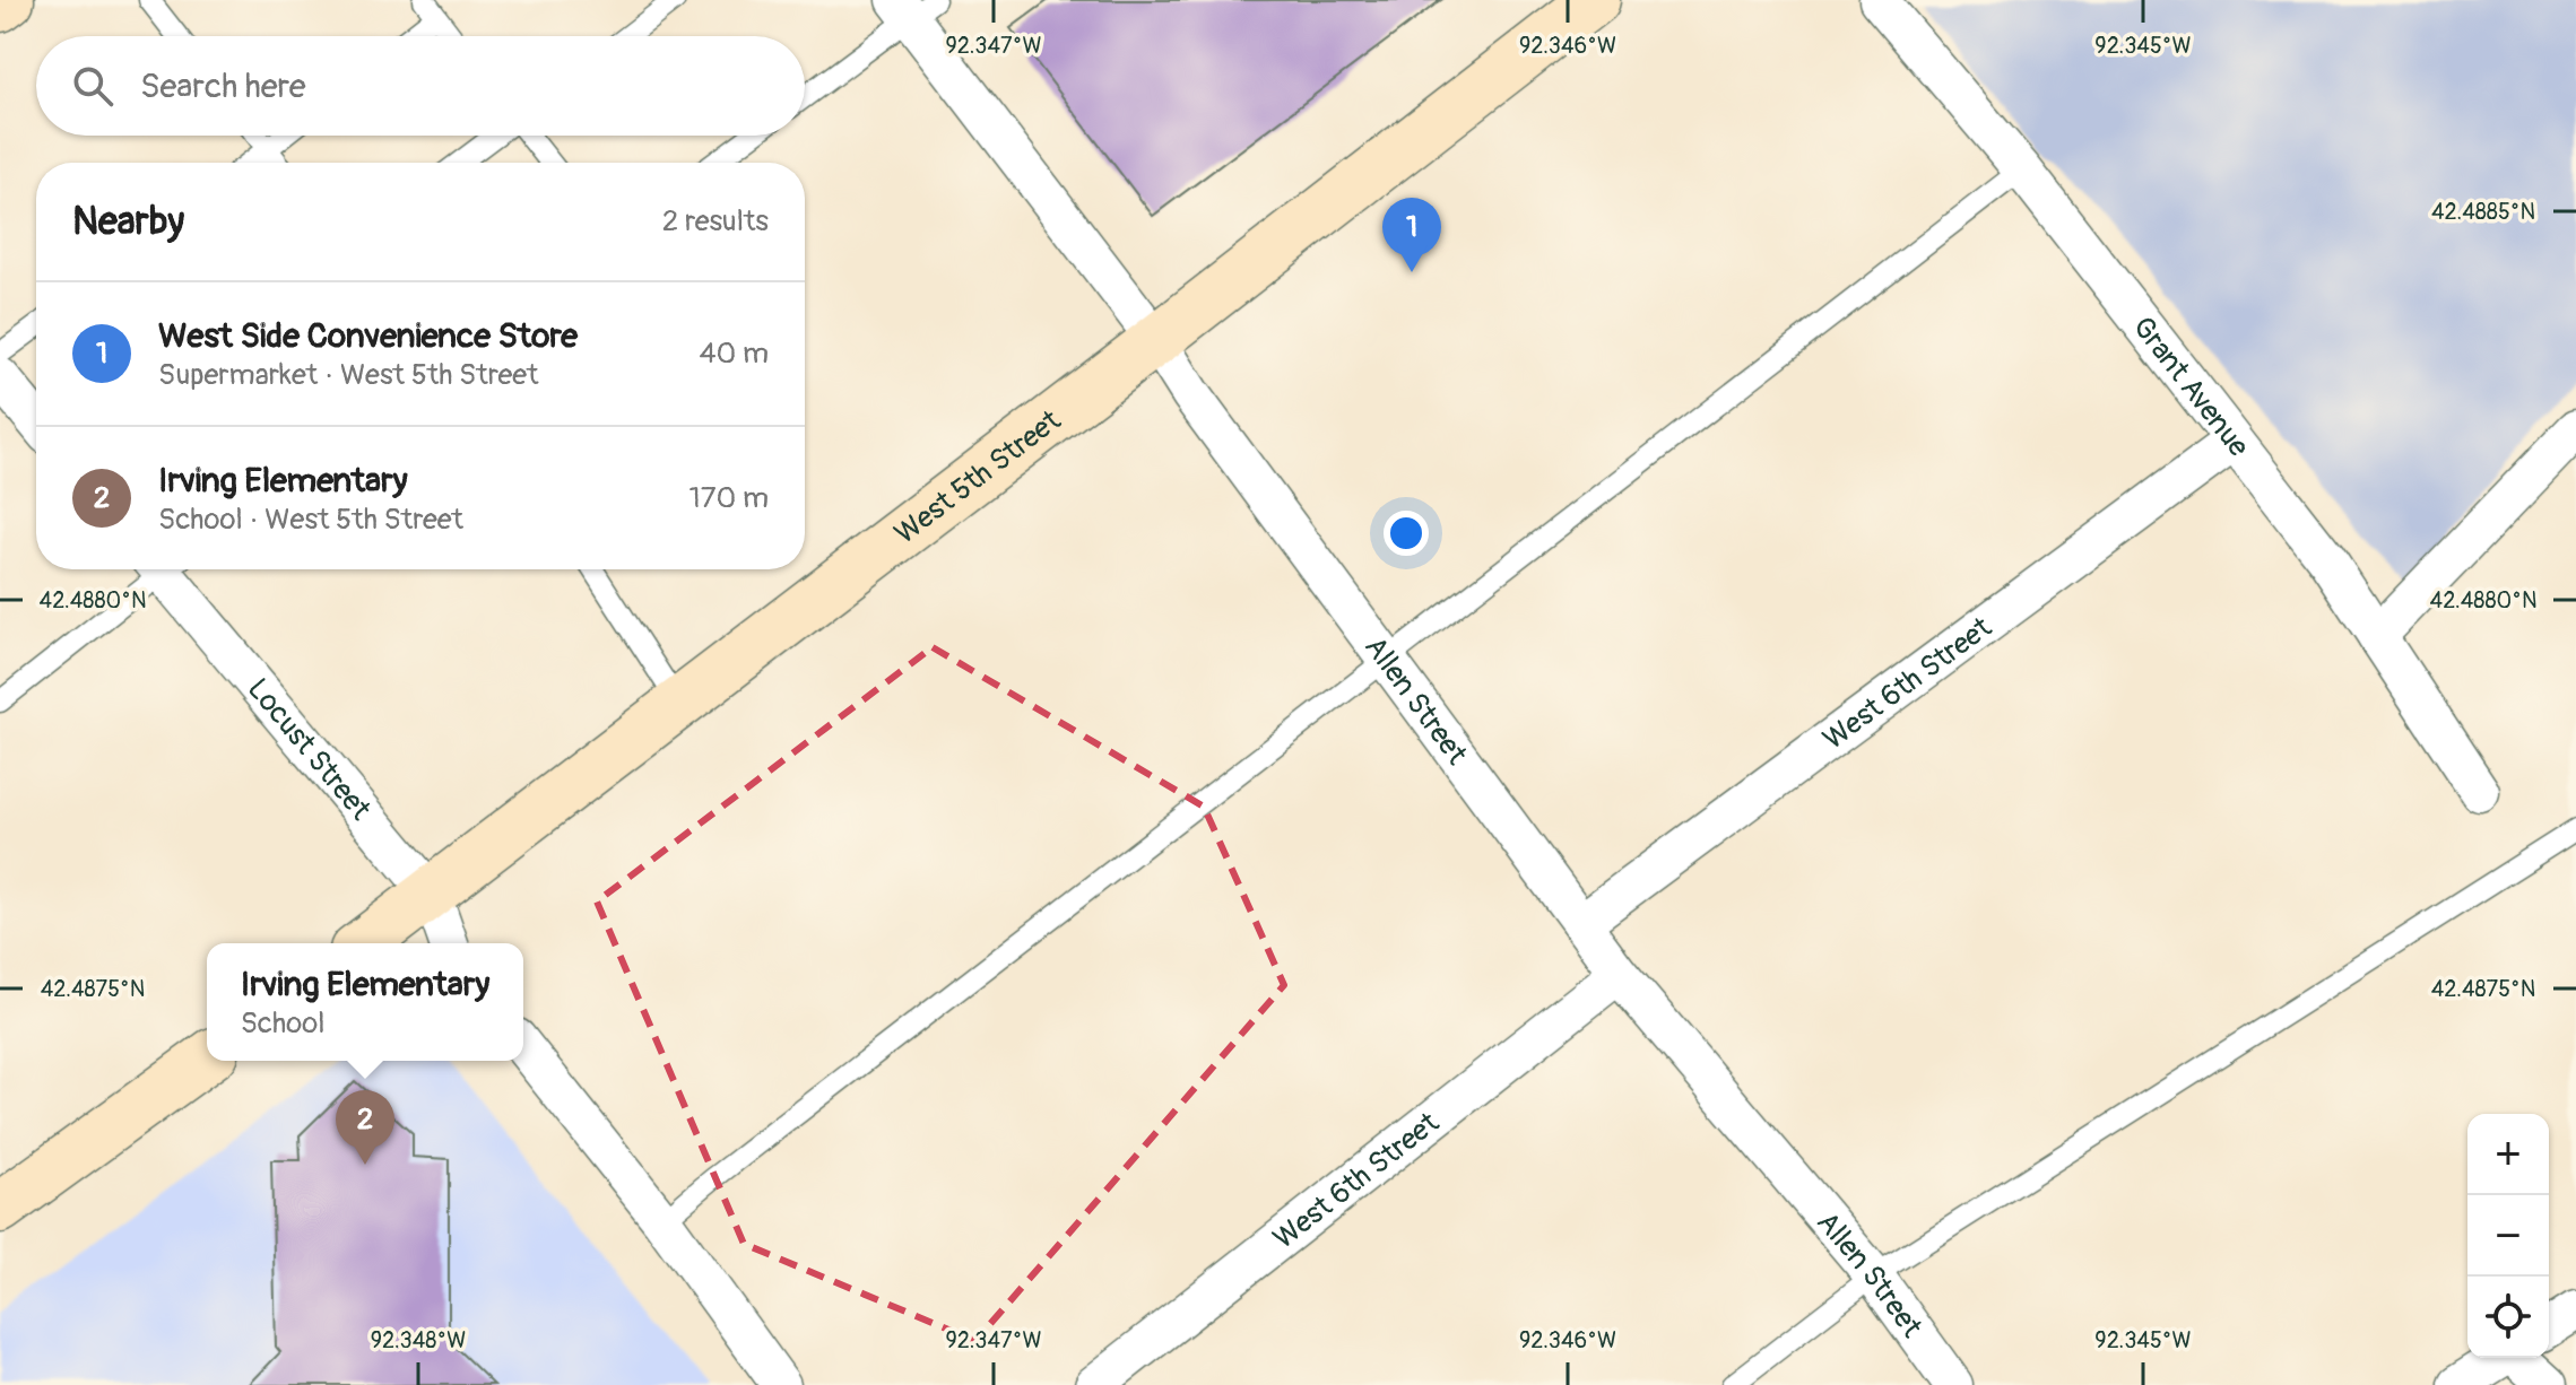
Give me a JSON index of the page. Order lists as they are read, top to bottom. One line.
{"streets":{"main road":["West 5th Street"],"street":["Grant Avenue","West 6th Street","Allen Street","Locust Street"]},"crossings":[["Grant Avenue","West 6th Street"],["West 5th Street","Allen Street"],["West 5th Street","Locust Street"],["West 6th Street","Allen Street"]],"page":{"search":"Search here","heading":["Nearby","2 results"],"pins":["1","2"],"list":[{"mark":"1","name":"West Side Convenience Store","note":"Supermarket · West 5th Street","value":"40 m"},{"mark":"2","name":"Irving Elementary","note":"School · West 5th Street","value":"170 m"}],"popup":["Irving Elementary","School"],"map_buttons":["+","−"]},"coordinates":["92.347°W","92.346°W","92.345°W","42.4885°N","42.4880°N","42.4875°N","92.348°W"]}
